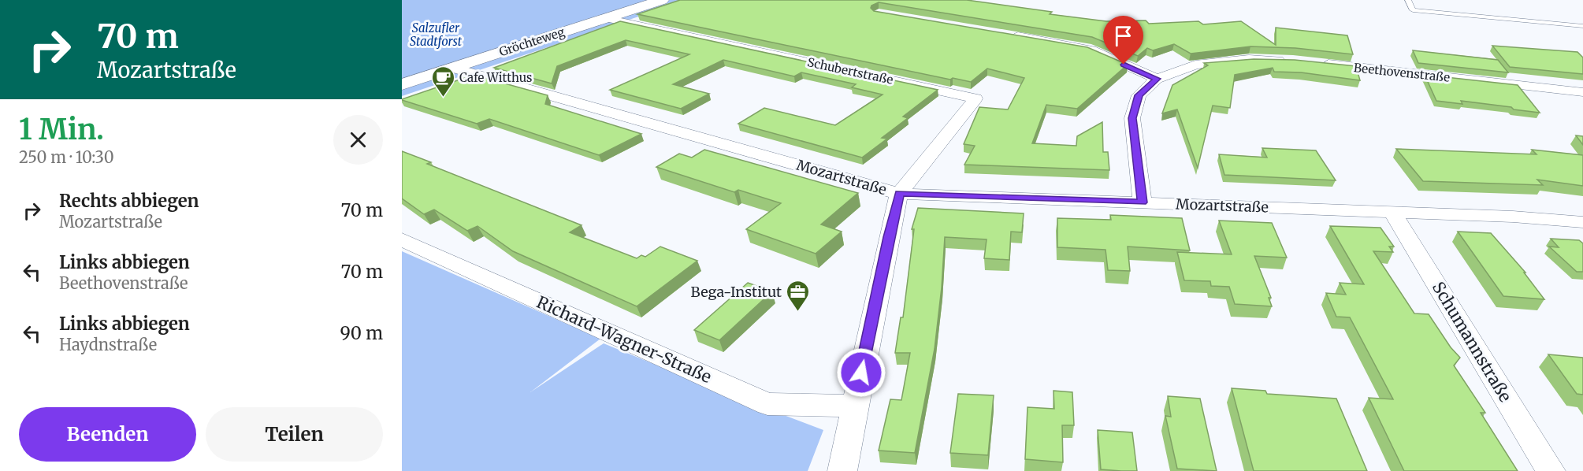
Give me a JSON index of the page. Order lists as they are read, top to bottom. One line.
{"streets":{"street":["Gröchteweg","Schubertstraße","Beethovenstraße","Mozartstraße","Richard-Wagner-Straße","Schumannstraße"]},"crossings":[["Gröchteweg","Schubertstraße"],["Gröchteweg","Mozartstraße"],["Schubertstraße","Mozartstraße"],["Mozartstraße","Schumannstraße"]],"parks":["Salzufler Stadtforst"],"places":{"cafe":["Cafe Witthus"],"office":["Bega-Institut"]},"page":{"turn":["70 m","Mozartstraße"],"heading":["1 Min.","250 m · 10:30"],"list":[{"name":"Rechts abbiegen","note":"Mozartstraße","value":"70 m"},{"name":"Links abbiegen","note":"Beethovenstraße","value":"70 m"},{"name":"Links abbiegen","note":"Haydnstraße","value":"90 m"}],"buttons":["Beenden","Teilen"]}}
